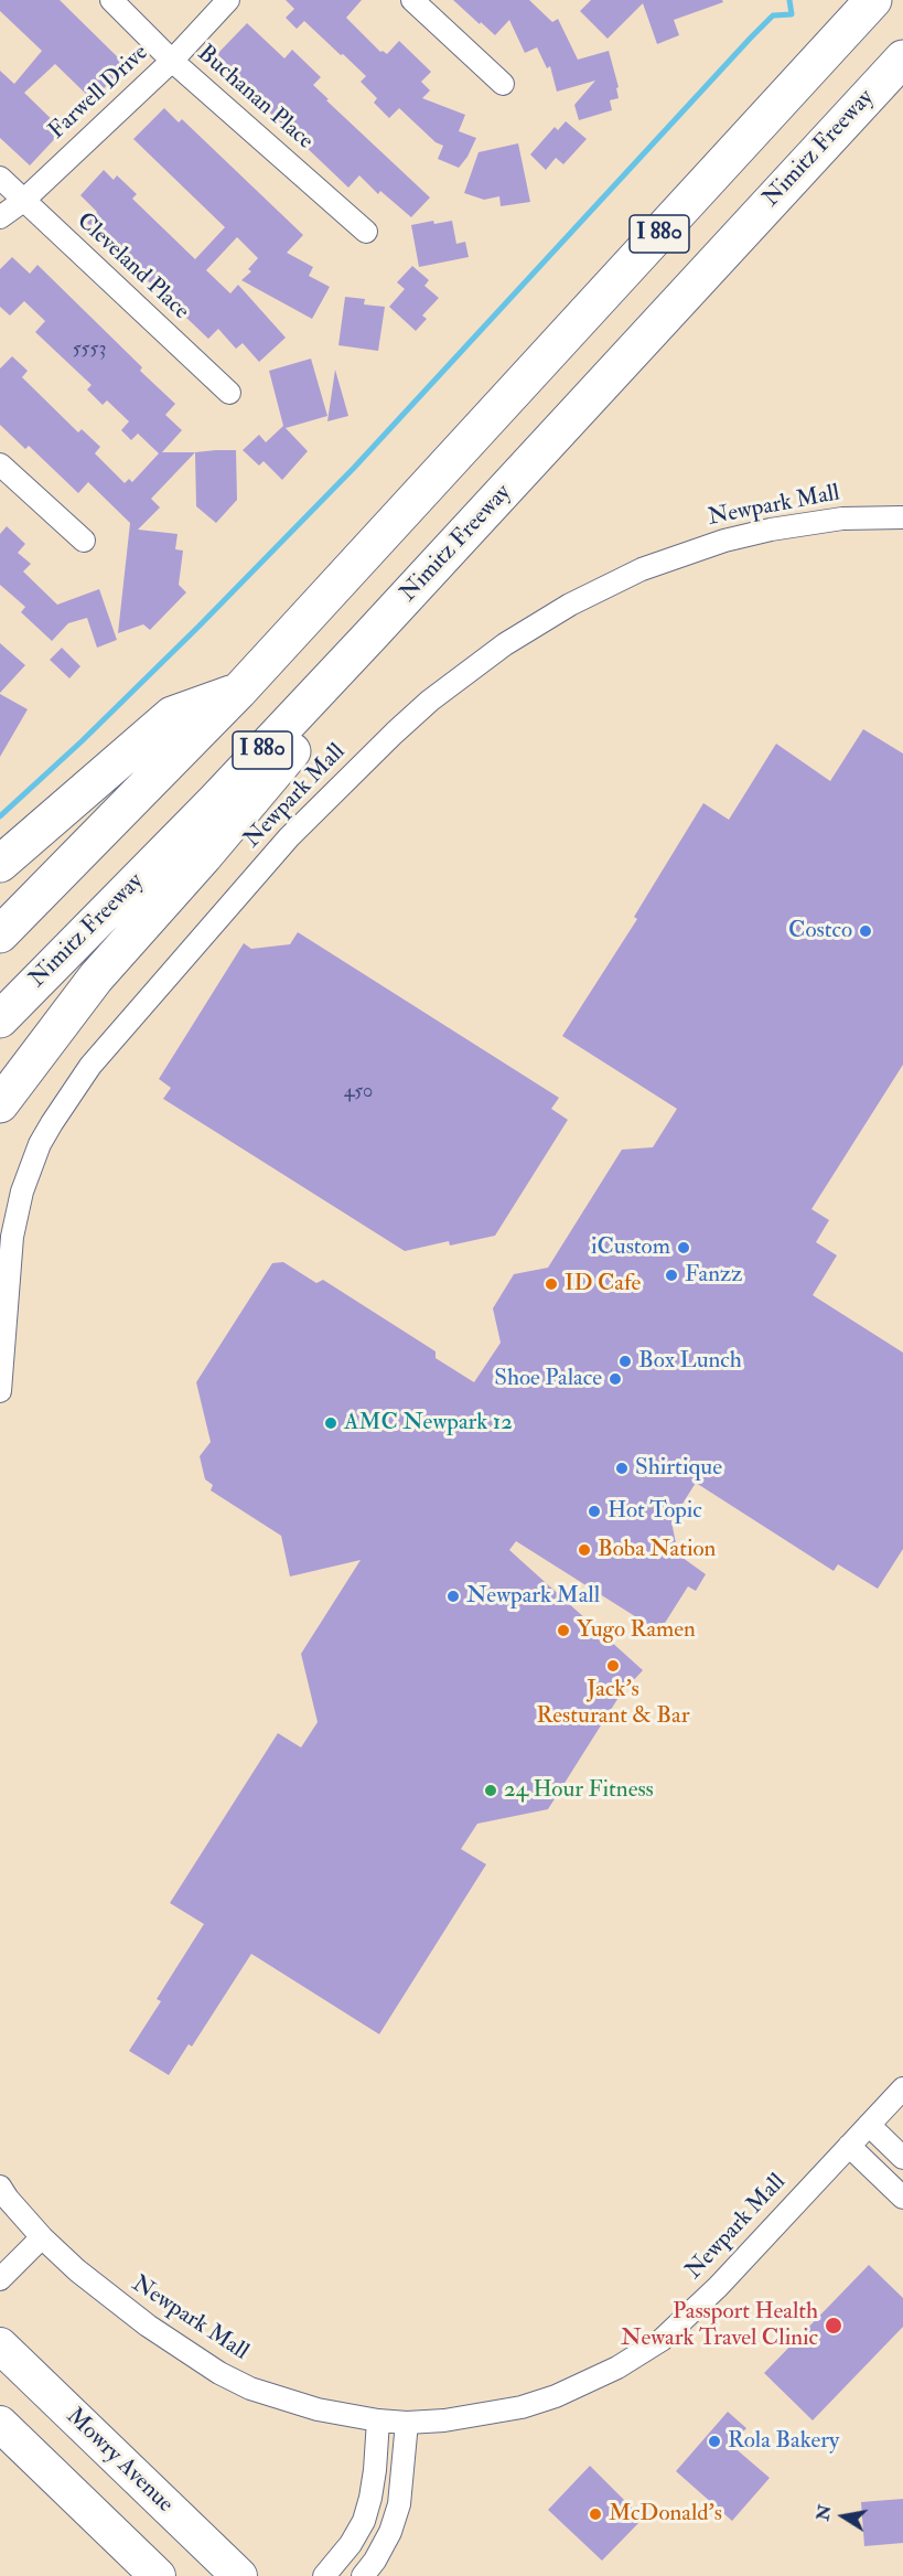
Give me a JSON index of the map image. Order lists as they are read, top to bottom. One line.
{"streets":{"highway":["Nimitz Freeway","I 880"],"main road":["Mowry Avenue"],"street":["Farwell Drive","Buchanan Place","Cleveland Place","Newpark Mall"]},"crossings":[["Farwell Drive","Buchanan Place"],["Farwell Drive","Cleveland Place"]],"places":["Costco","iCustom","Fanzz","ID Cafe","Box Lunch","Shoe Palace","AMC Newpark 12","Shirtique","Hot Topic","Boba Nation","Newpark Mall","Yugo Ramen","Jack's Resturant & Bar","24 Hour Fitness","Passport Health Newark Travel Clinic","Rola Bakery","McDonald's"],"house_numbers":["5553","450"],"north":"left"}
